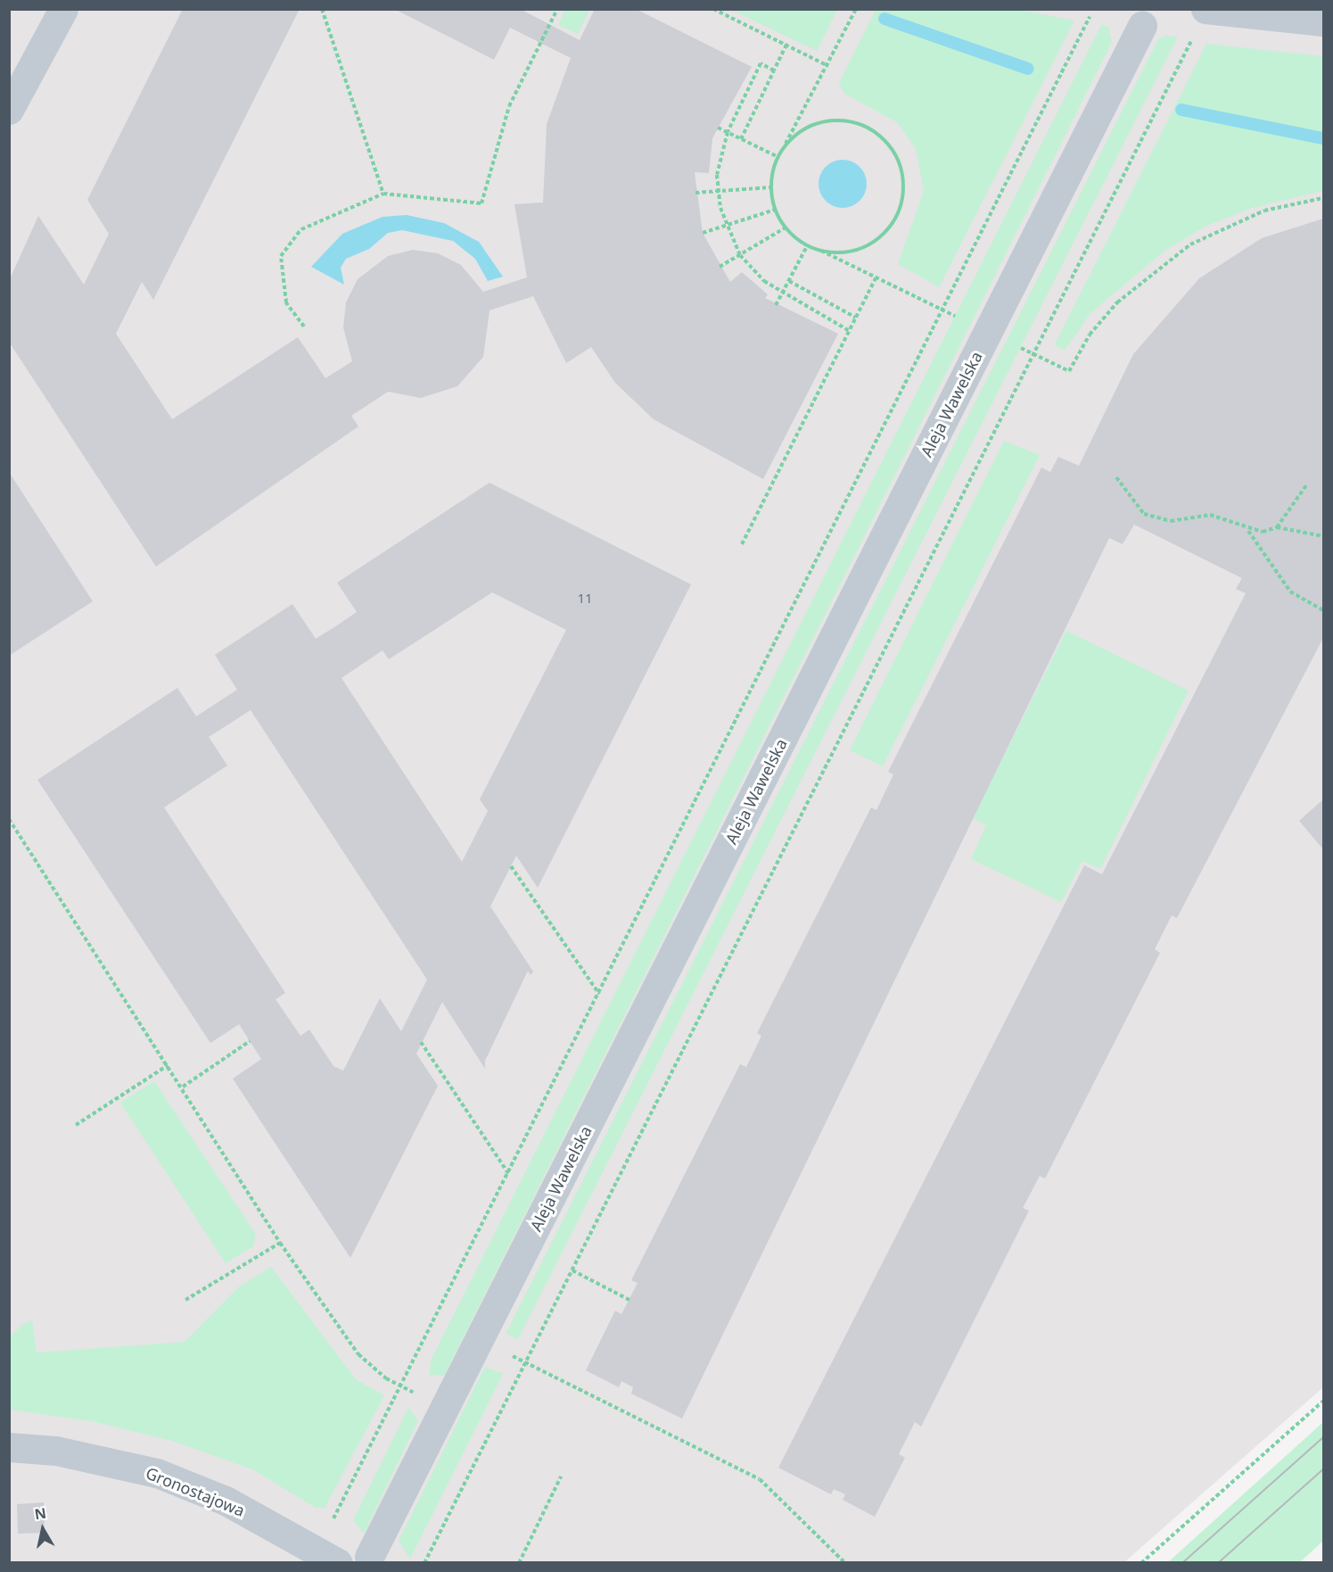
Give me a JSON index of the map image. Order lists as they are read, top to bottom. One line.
{"streets":{"street":["Aleja Wawelska","Gronostajowa"]},"house_numbers":["11"],"north":"top"}
